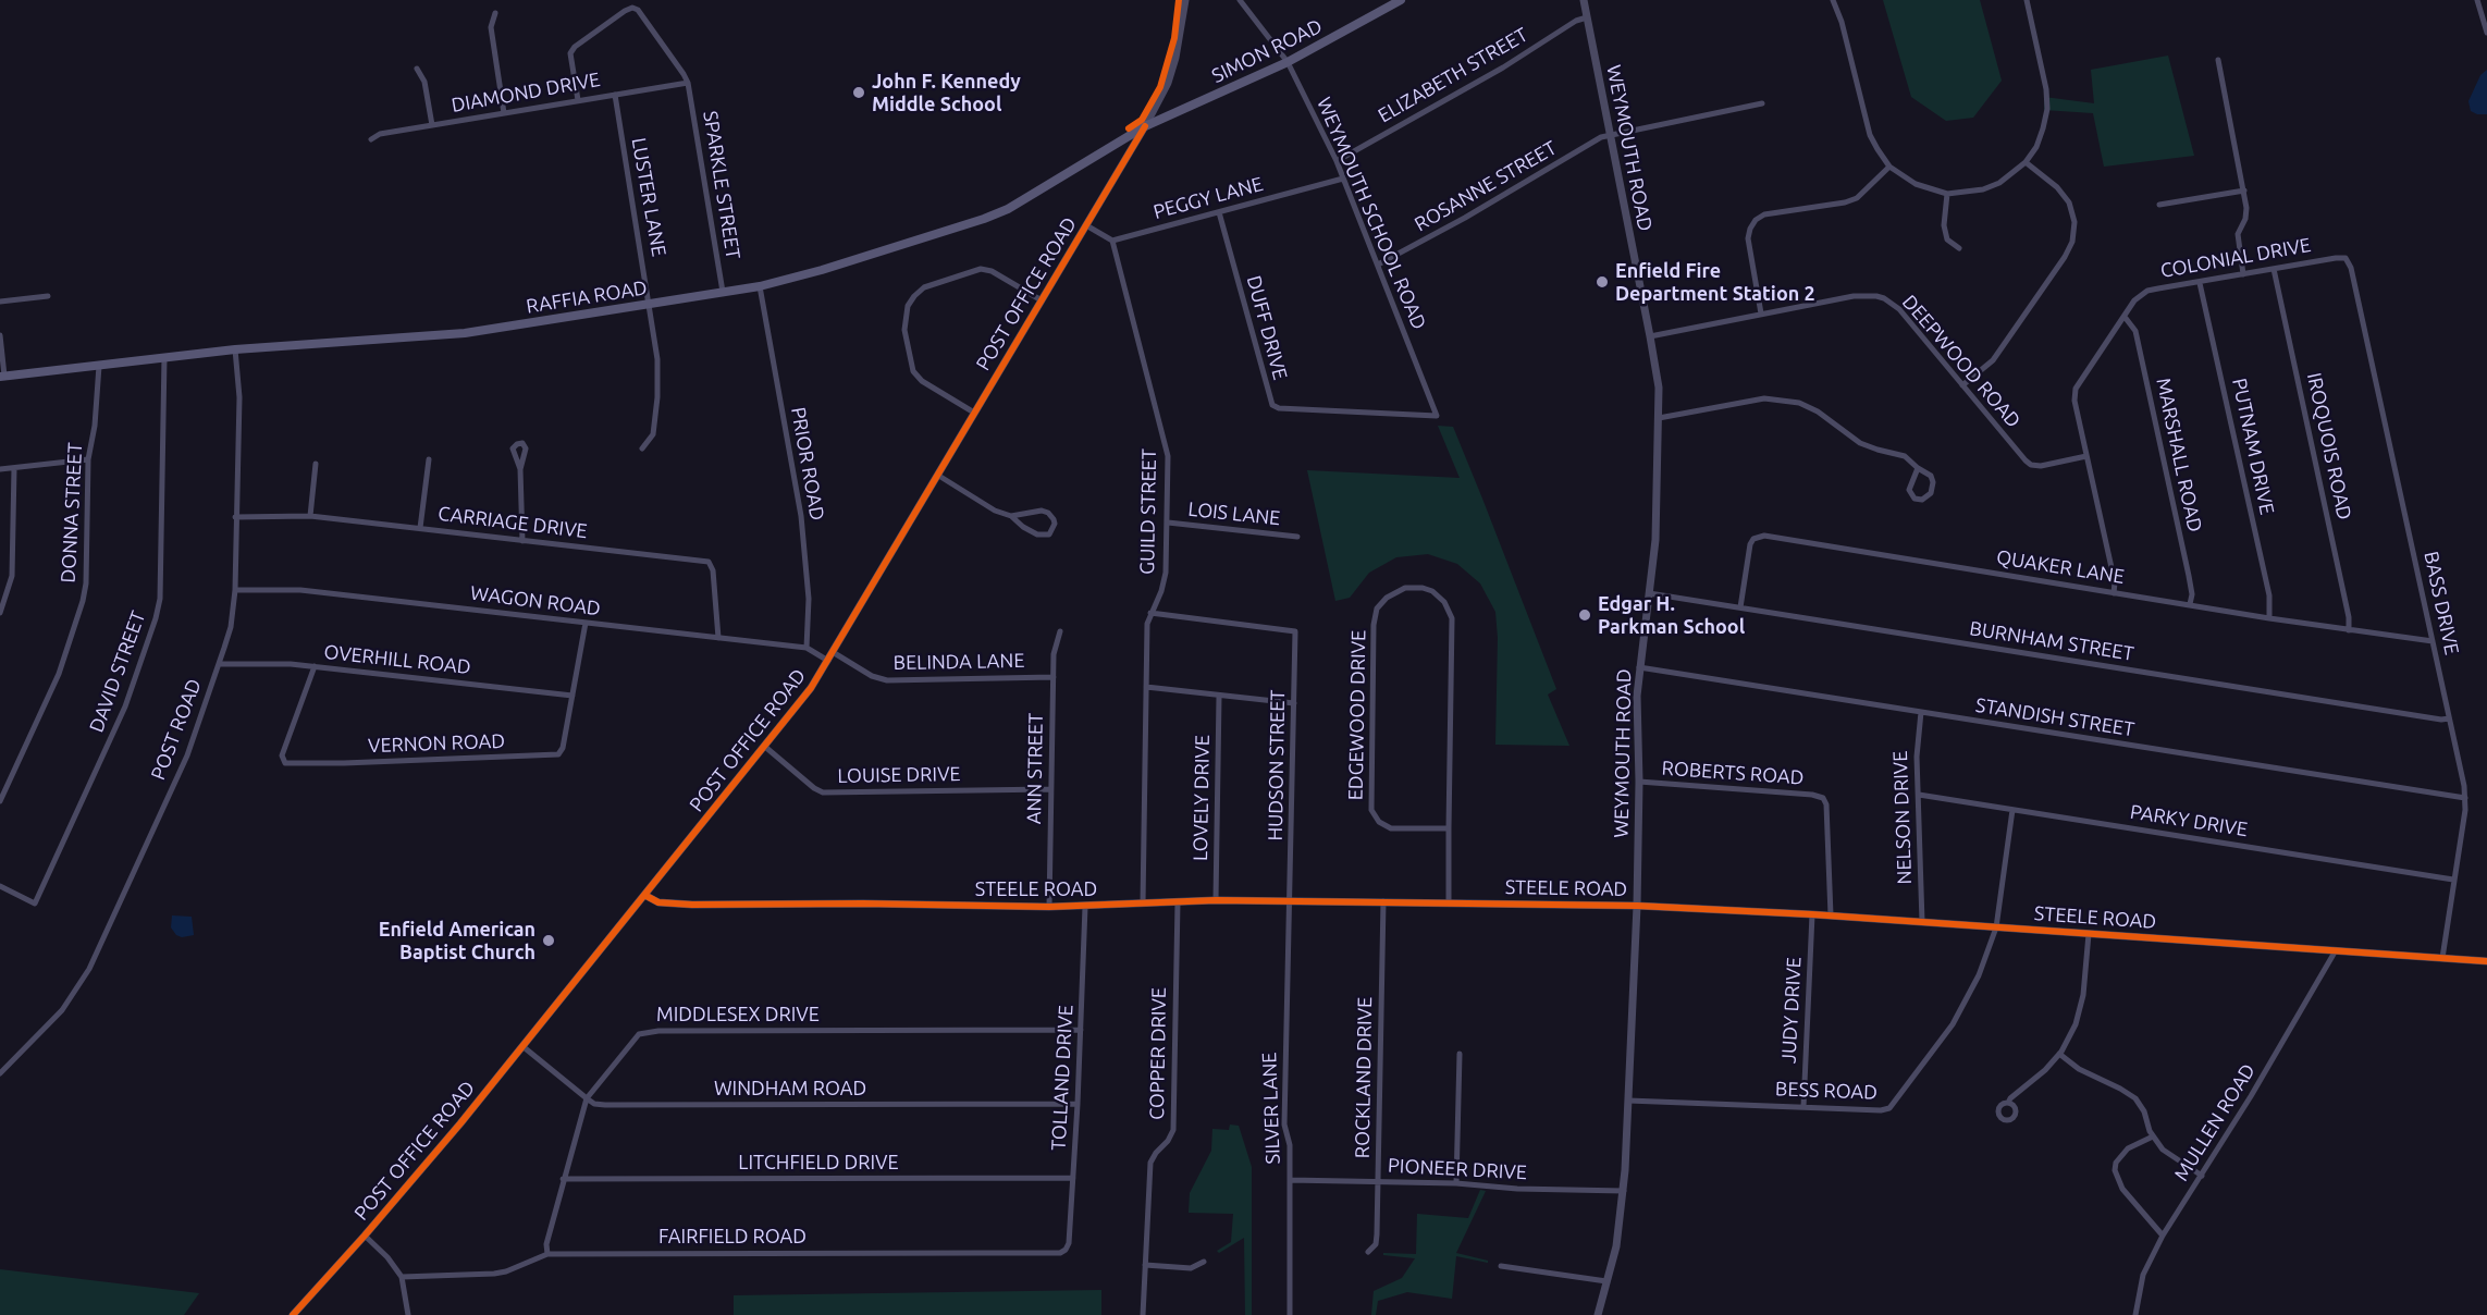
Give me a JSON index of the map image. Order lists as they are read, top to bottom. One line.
{"streets":{"main road":["SIMON ROAD","RAFFIA ROAD"],"street":["ELIZABETH STREET","DIAMOND DRIVE","WEYMOUTH ROAD","SPARKLE STREET","ROSANNE STREET","LUSTER LANE","PEGGY LANE","WEYMOUTH SCHOOL ROAD","COLONIAL DRIVE","POST OFFICE ROAD","DUFF DRIVE","DEEPWOOD ROAD","PUTNAM DRIVE","IROQUOIS ROAD","MARSHALL ROAD","PRIOR ROAD","GUILD STREET","DONNA STREET","LOIS LANE","CARRIAGE DRIVE","QUAKER LANE","WAGON ROAD","BASS DRIVE","BURNHAM STREET","OVERHILL ROAD","BELINDA LANE","DAVID STREET","EDGEWOOD DRIVE","STANDISH STREET","POST ROAD","VERNON ROAD","HUDSON STREET","ANN STREET","ROBERTS ROAD","LOUISE DRIVE","LOVELY DRIVE","NELSON DRIVE","PARKY DRIVE","STEELE ROAD","JUDY DRIVE","MIDDLESEX DRIVE","COPPER DRIVE","TOLLAND DRIVE","ROCKLAND DRIVE","WINDHAM ROAD","BESS ROAD","SILVER LANE","MULLEN ROAD","LITCHFIELD DRIVE","PIONEER DRIVE","FAIRFIELD ROAD"]},"crossings":[["SIMON ROAD","WEYMOUTH SCHOOL ROAD"],["SIMON ROAD","POST OFFICE ROAD"],["SIMON ROAD","RAFFIA ROAD"],["ELIZABETH STREET","WEYMOUTH ROAD"],["ELIZABETH STREET","WEYMOUTH SCHOOL ROAD"],["DIAMOND DRIVE","SPARKLE STREET"],["DIAMOND DRIVE","LUSTER LANE"],["WEYMOUTH ROAD","ROSANNE STREET"],["WEYMOUTH ROAD","DEEPWOOD ROAD"],["WEYMOUTH ROAD","BURNHAM STREET"],["WEYMOUTH ROAD","STANDISH STREET"],["WEYMOUTH ROAD","ROBERTS ROAD"],["WEYMOUTH ROAD","STEELE ROAD"],["WEYMOUTH ROAD","BESS ROAD"],["WEYMOUTH ROAD","PIONEER DRIVE"],["SPARKLE STREET","RAFFIA ROAD"],["ROSANNE STREET","WEYMOUTH SCHOOL ROAD"],["LUSTER LANE","RAFFIA ROAD"],["PEGGY LANE","WEYMOUTH SCHOOL ROAD"],["PEGGY LANE","DUFF DRIVE"],["PEGGY LANE","GUILD STREET"],["WEYMOUTH SCHOOL ROAD","DUFF DRIVE"],["COLONIAL DRIVE","DEEPWOOD ROAD"],["COLONIAL DRIVE","PUTNAM DRIVE"],["COLONIAL DRIVE","IROQUOIS ROAD"],["COLONIAL DRIVE","MARSHALL ROAD"],["COLONIAL DRIVE","QUAKER LANE"],["COLONIAL DRIVE","BASS DRIVE"],["POST OFFICE ROAD","RAFFIA ROAD"],["POST OFFICE ROAD","WAGON ROAD"],["POST OFFICE ROAD","BELINDA LANE"],["POST OFFICE ROAD","LOUISE DRIVE"],["POST OFFICE ROAD","STEELE ROAD"],["POST OFFICE ROAD","WINDHAM ROAD"],["RAFFIA ROAD","PRIOR ROAD"],["RAFFIA ROAD","DONNA STREET"],["RAFFIA ROAD","DAVID STREET"],["RAFFIA ROAD","POST ROAD"],["PUTNAM DRIVE","QUAKER LANE"],["IROQUOIS ROAD","QUAKER LANE"],["MARSHALL ROAD","QUAKER LANE"],["PRIOR ROAD","WAGON ROAD"],["GUILD STREET","LOIS LANE"],["GUILD STREET","HUDSON STREET"],["GUILD STREET","STEELE ROAD"],["CARRIAGE DRIVE","WAGON ROAD"],["CARRIAGE DRIVE","POST ROAD"],["QUAKER LANE","BASS DRIVE"],["QUAKER LANE","BURNHAM STREET"],["WAGON ROAD","POST ROAD"],["WAGON ROAD","VERNON ROAD"],["BASS DRIVE","BURNHAM STREET"],["BASS DRIVE","STANDISH STREET"],["BASS DRIVE","PARKY DRIVE"],["BASS DRIVE","STEELE ROAD"],["OVERHILL ROAD","POST ROAD"],["OVERHILL ROAD","VERNON ROAD"],["BELINDA LANE","ANN STREET"],["EDGEWOOD DRIVE","STEELE ROAD"],["STANDISH STREET","NELSON DRIVE"],["HUDSON STREET","STEELE ROAD"],["HUDSON STREET","SILVER LANE"],["ANN STREET","LOUISE DRIVE"],["ANN STREET","STEELE ROAD"],["ROBERTS ROAD","STEELE ROAD"],["LOVELY DRIVE","STEELE ROAD"],["NELSON DRIVE","PARKY DRIVE"],["NELSON DRIVE","STEELE ROAD"],["STEELE ROAD","JUDY DRIVE"],["STEELE ROAD","COPPER DRIVE"],["STEELE ROAD","TOLLAND DRIVE"],["STEELE ROAD","ROCKLAND DRIVE"],["STEELE ROAD","BESS ROAD"],["STEELE ROAD","SILVER LANE"],["STEELE ROAD","MULLEN ROAD"],["JUDY DRIVE","BESS ROAD"],["MIDDLESEX DRIVE","TOLLAND DRIVE"],["MIDDLESEX DRIVE","WINDHAM ROAD"],["MIDDLESEX DRIVE","LITCHFIELD DRIVE"],["MIDDLESEX DRIVE","FAIRFIELD ROAD"],["TOLLAND DRIVE","WINDHAM ROAD"],["TOLLAND DRIVE","LITCHFIELD DRIVE"],["TOLLAND DRIVE","FAIRFIELD ROAD"],["ROCKLAND DRIVE","PIONEER DRIVE"],["SILVER LANE","PIONEER DRIVE"]],"places":["John F. Kennedy Middle School","Enfield Fire Department Station 2","Edgar H. Parkman School","Enfield American Baptist Church"]}
